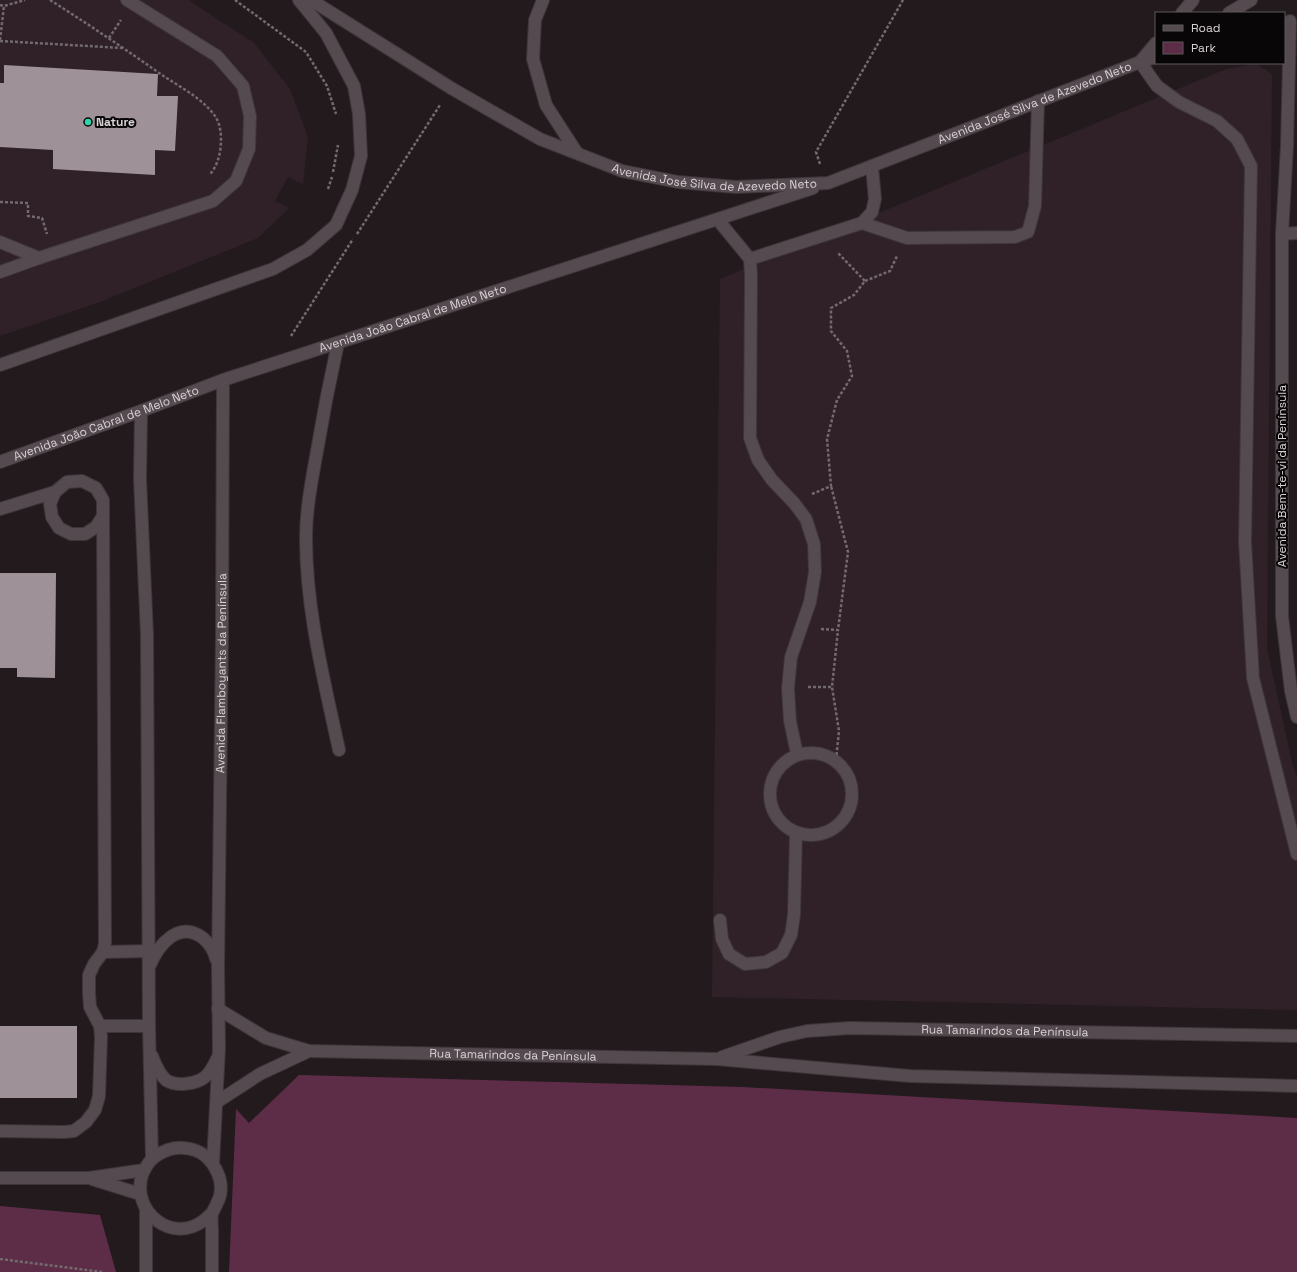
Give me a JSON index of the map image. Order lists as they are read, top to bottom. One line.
{"streets":{"street":["Avenida José Silva de Azevedo Neto","Avenida João Cabral de Melo Neto","Avenida Bem-te-vi da Península","Avenida Flamboyants da Península","Rua Tamarindos da Península"]},"crossings":[["Avenida José Silva de Azevedo Neto","Avenida João Cabral de Melo Neto"],["Avenida João Cabral de Melo Neto","Avenida Flamboyants da Península"],["Avenida Flamboyants da Península","Rua Tamarindos da Península"]],"places":["Nature"],"legend":["Road","Park"]}
